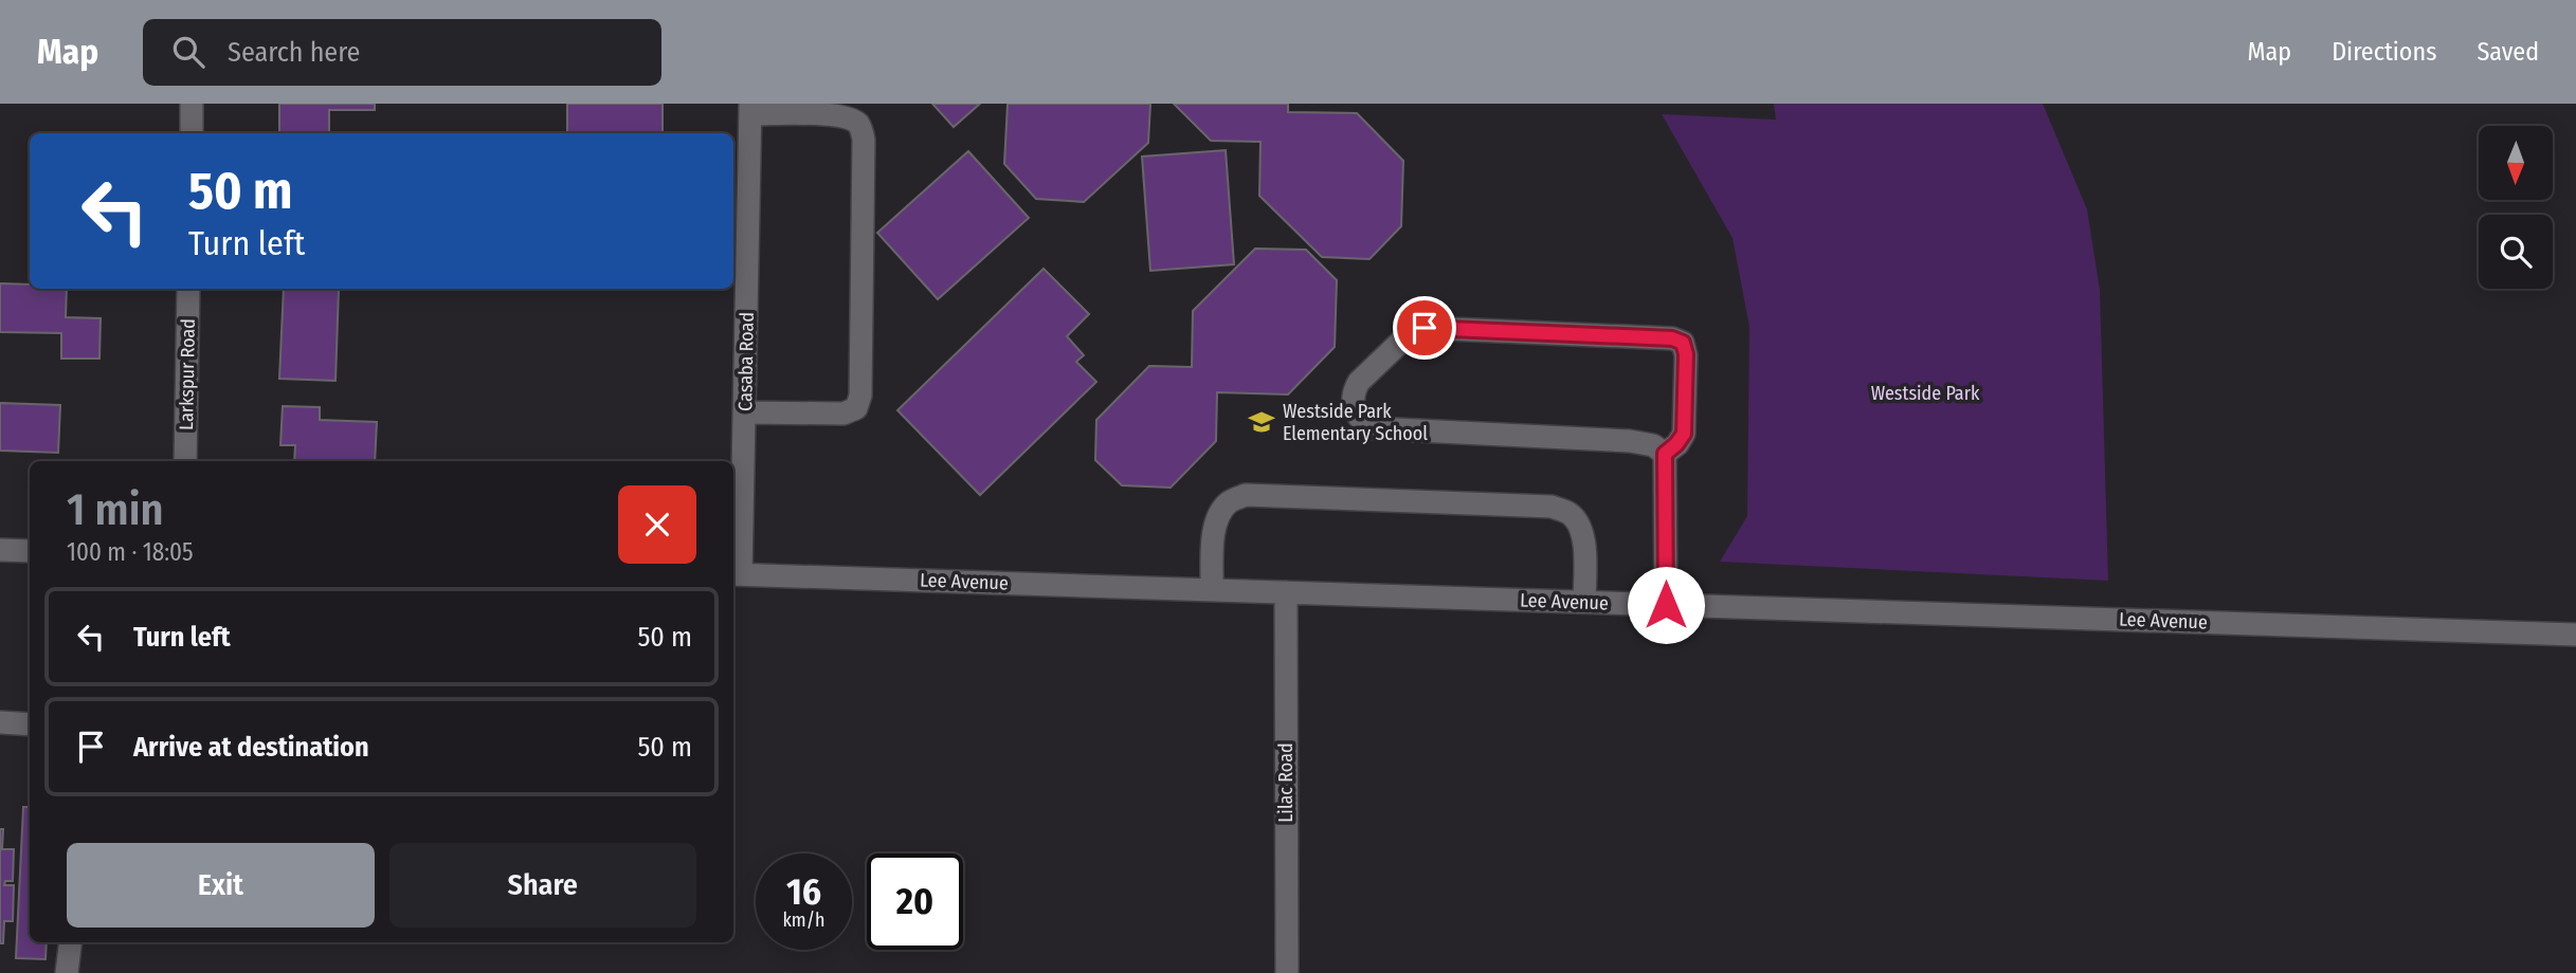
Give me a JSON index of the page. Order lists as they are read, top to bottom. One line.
{"streets":{"street":["Casaba Road","Larkspur Road","Lee Avenue","Lilac Road"]},"crossings":[["Casaba Road","Lee Avenue"],["Lee Avenue","Lilac Road"]],"parks":["Westside Park"],"places":{"school or university":["Westside Park Elementary School"]},"north":"bottom","page":{"header":"Map","search":"Search here","nav":["Map","Directions","Saved"],"turn":["50 m","Turn left"],"heading":["1 min","100 m · 18:05"],"list":[{"name":"Turn left","value":"50 m"},{"name":"Arrive at destination","value":"50 m"}],"buttons":["Exit","Share"],"speed":"16 km/h","limit":"20"}}
